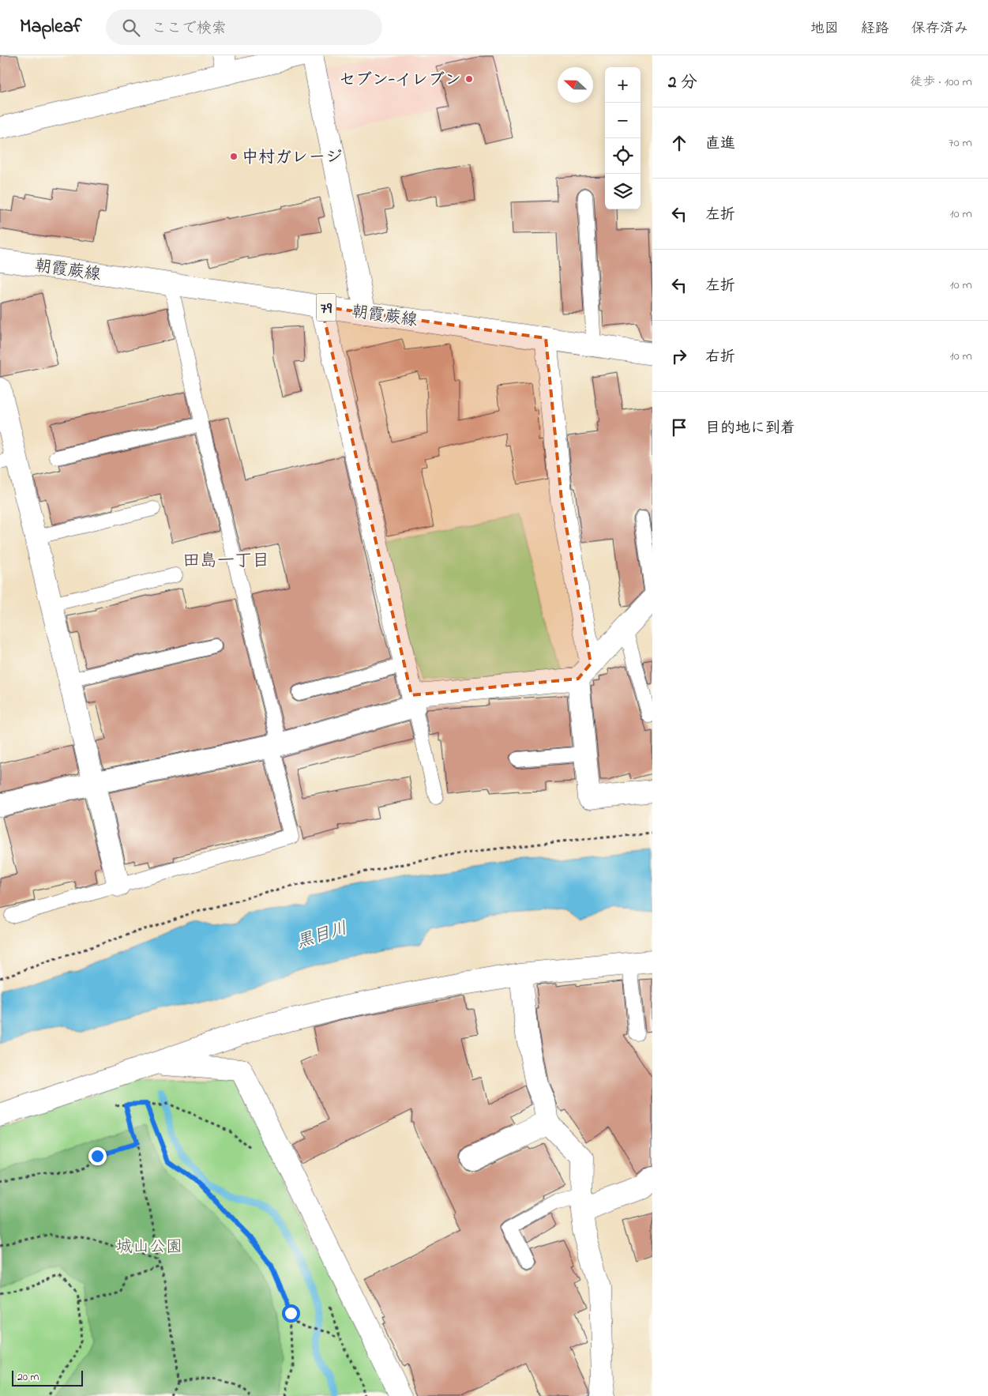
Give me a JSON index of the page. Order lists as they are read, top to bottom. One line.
{"streets":{"street":["朝霞蕨線","79"]},"districts":["田島一丁目"],"water":["黒目川"],"parks":["城山公園"],"places":["セブン-イレブン","中村ガレージ"],"scale_bar":"20 m","north":"left","page":{"header":"Mapleaf","search":"ここで検索","nav":["地図","経路","保存済み"],"heading":["2 分","徒歩 · 100 m"],"map_buttons":["+","−"],"list":[["直進","70 m"],["左折","10 m"],["左折","10 m"],["右折","10 m"],"目的地に到着"],"scale":"20 m"}}
